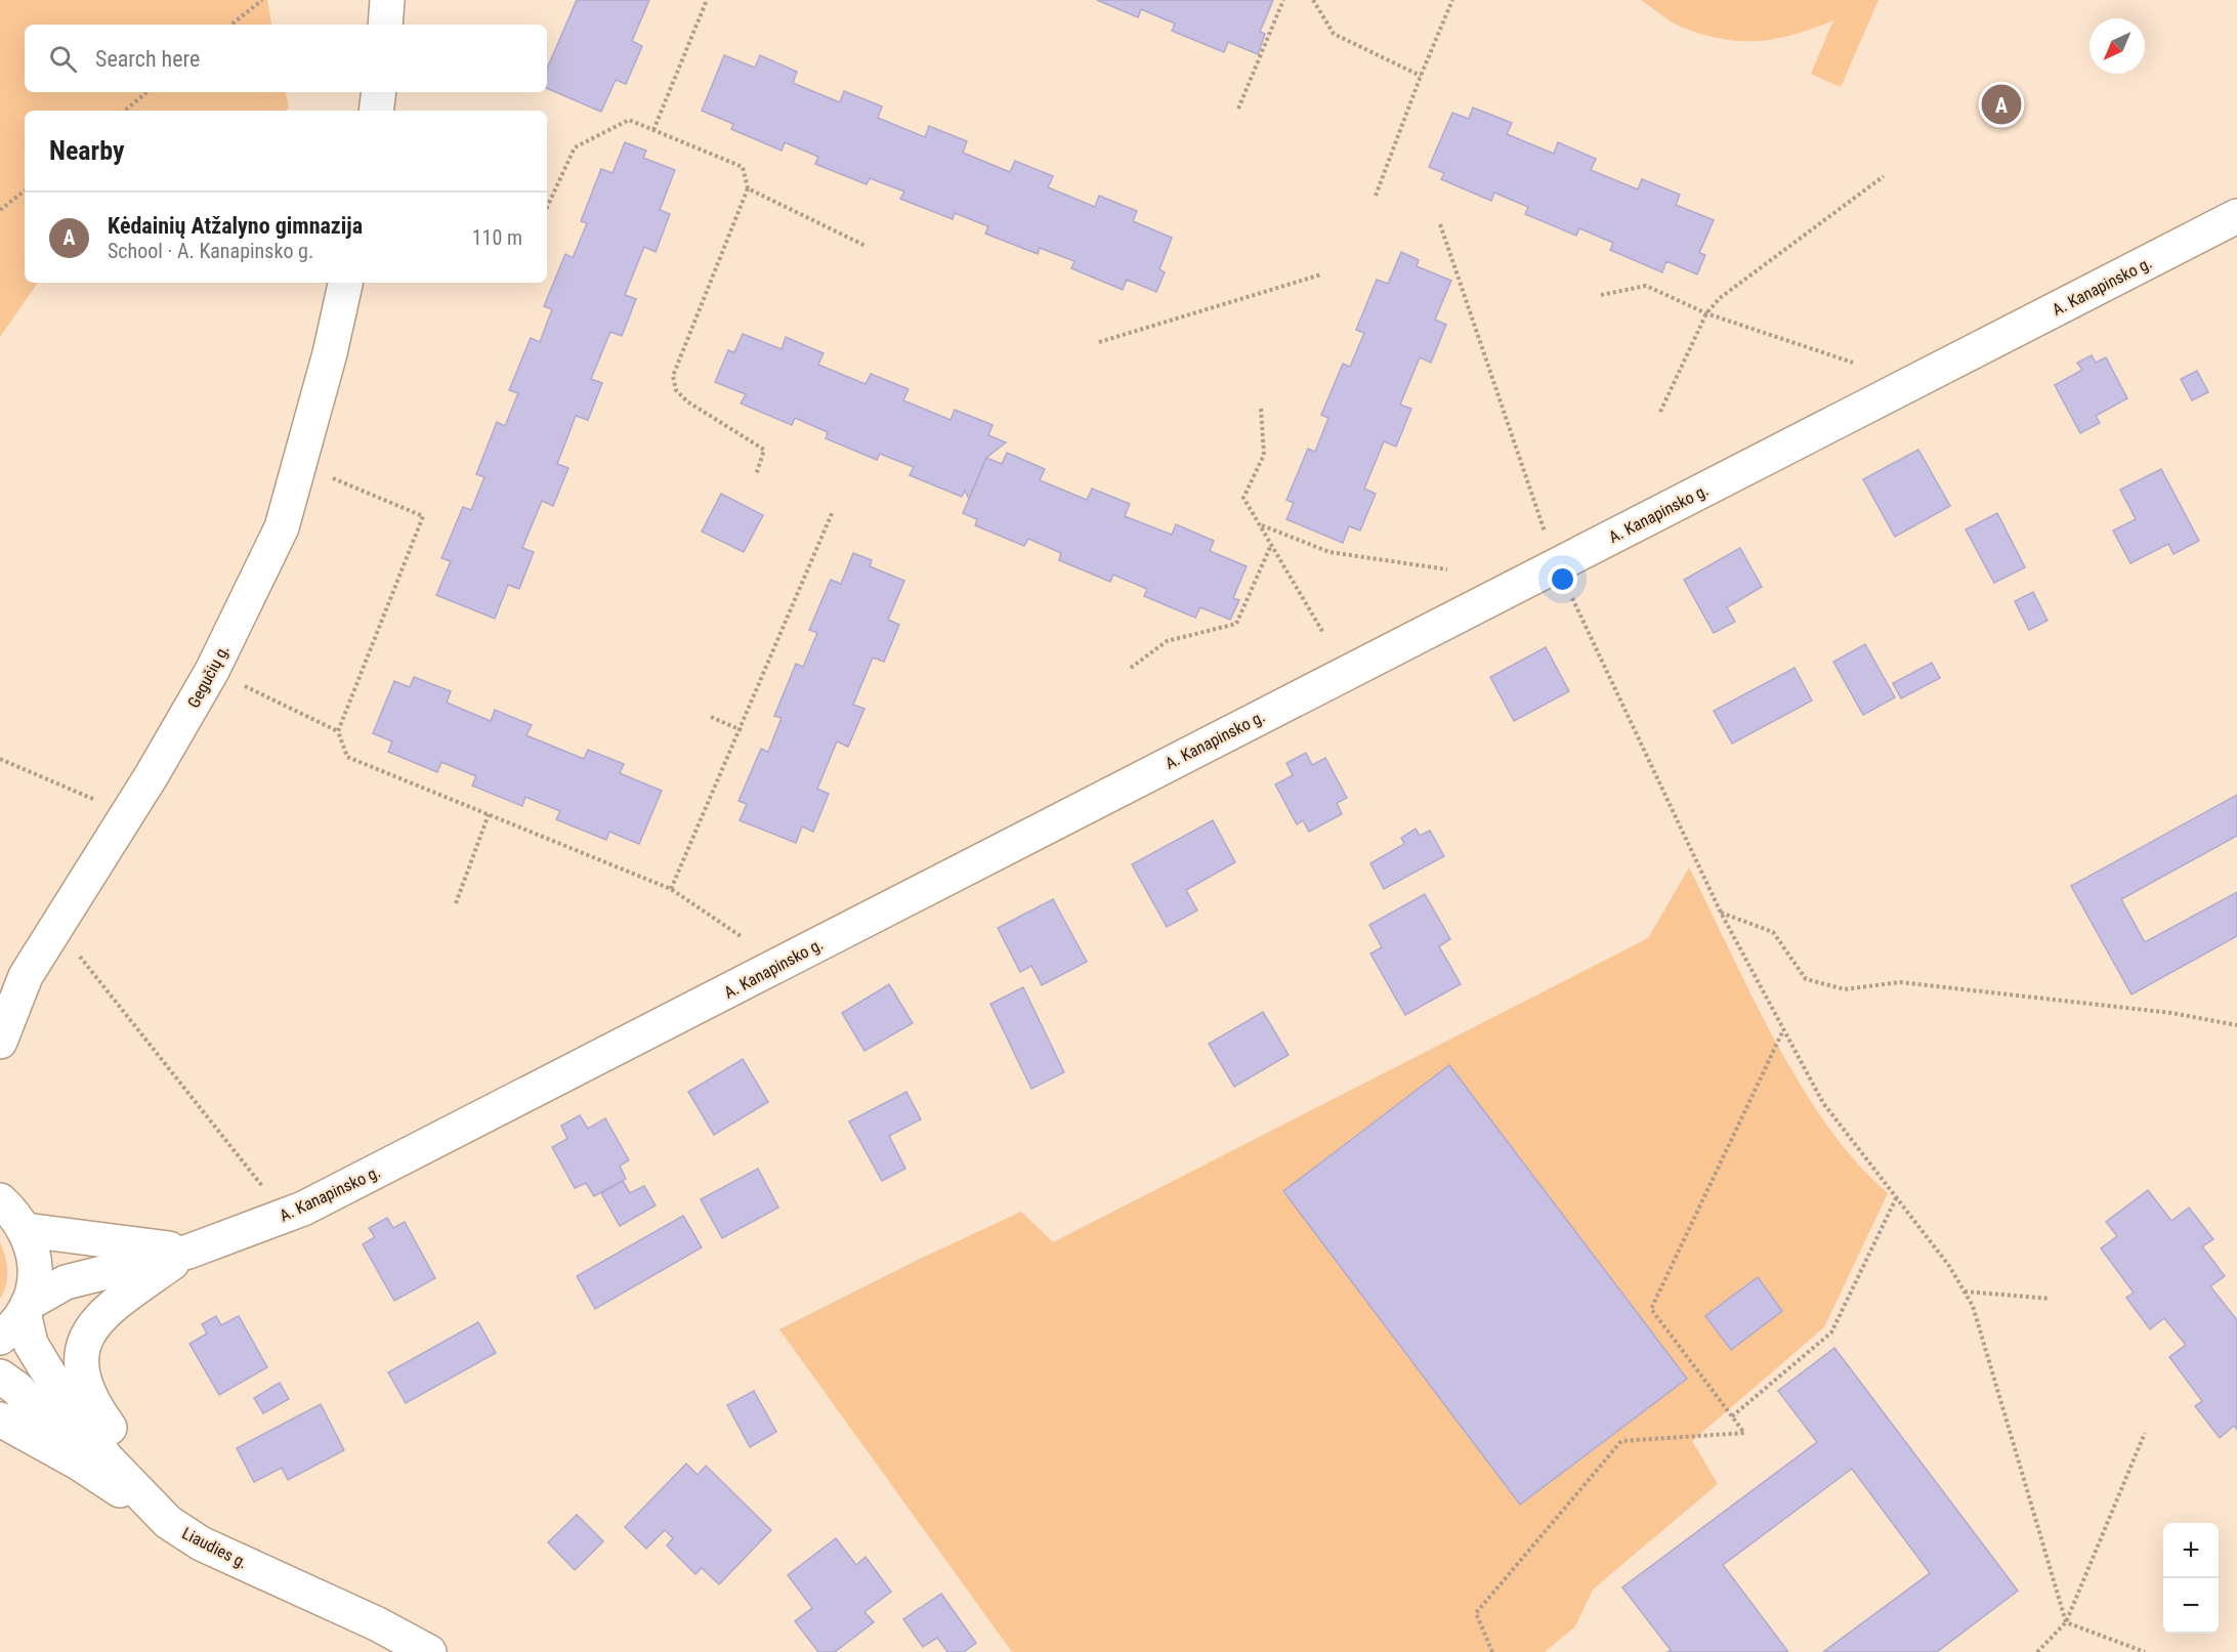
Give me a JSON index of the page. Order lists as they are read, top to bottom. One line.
{"streets":{"street":["A. Kanapinsko g.","Gegučių g.","Liaudies g."]},"north":"bottom left","page":{"search":"Search here","pins":"A","heading":"Nearby","list":[{"mark":"A","name":"Kėdainių Atžalyno gimnazija","note":"School · A. Kanapinsko g.","value":"110 m"}],"map_buttons":["+","−"]}}
